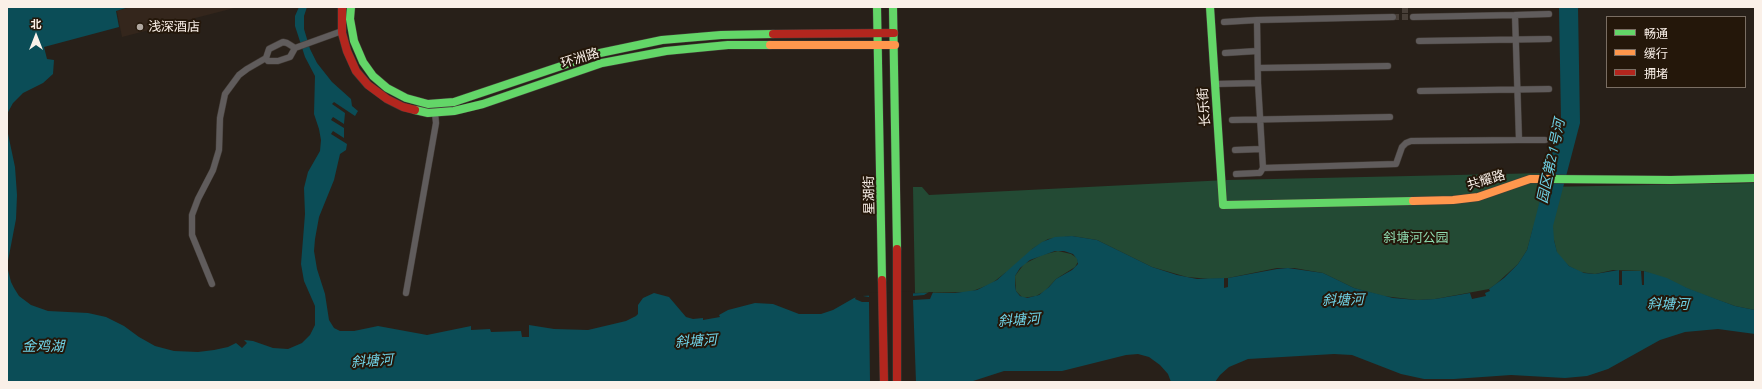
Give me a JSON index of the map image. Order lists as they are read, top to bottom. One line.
{"streets":{"street":["环洲路","长乐街","共耀路","星湖街"]},"crossings":[["环洲路","星湖街"],["长乐街","共耀路"]],"water":["园区第21号河","斜塘河","金鸡湖"],"parks":["斜塘河公园"],"places":["浅深酒店"],"legend":["畅通","缓行","拥堵"],"north":"top"}
